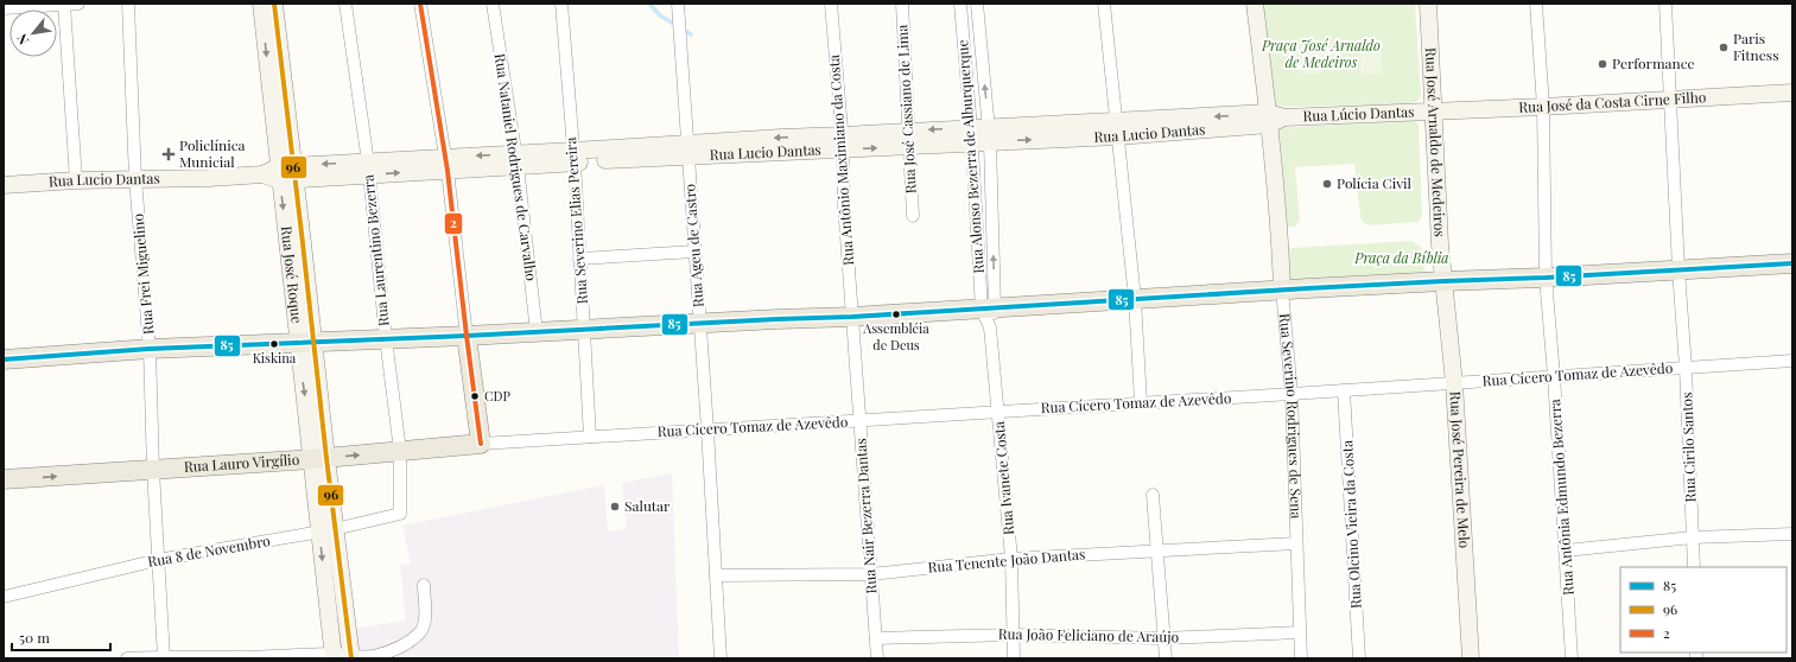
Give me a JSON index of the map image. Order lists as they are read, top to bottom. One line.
{"streets":{"main road":["Rua Lauro Virgílio"],"street":["Rua José da Costa Cirne Filho","Rua José Cassiano de Lima","Rua Lúcio Dantas","Rua Lucio Dantas","Rua José Arnaldo de Medeiros","Rua Alonso Bezerra de Alburquerque","Rua Antônio Maximiano da Costa","Rua Nataniel Rodrigues de Carvalho","Rua Severino Elias Pereira","Rua Ageu de Castro","Rua Laurentino Bezerra","Rua Frei Miguelino","Rua José Roque","Rua Cícero Tomaz de Azevêdo","Rua Severino Rodrigues de Sena","Rua Cirilo Santos","Rua José Pereira de Melo","Rua Ivanete Costa","Rua Antônia Edmundo Bezerra","Rua Nair Bezerra Dantas","Rua Olcino Vieira da Costa","Rua 8 de Novembro","Rua Tenente João Dantas","Rua João Feliciano de Araújo"]},"crossings":[["Rua José da Costa Cirne Filho","Rua Lúcio Dantas"],["Rua José da Costa Cirne Filho","Rua José Arnaldo de Medeiros"],["Rua José da Costa Cirne Filho","Rua Cirilo Santos"],["Rua José da Costa Cirne Filho","Rua Antônia Edmundo Bezerra"],["Rua José Cassiano de Lima","Rua Lucio Dantas"],["Rua Lúcio Dantas","Rua Lucio Dantas"],["Rua Lúcio Dantas","Rua José Arnaldo de Medeiros"],["Rua Lúcio Dantas","Rua Severino Rodrigues de Sena"],["Rua Lucio Dantas","Rua Alonso Bezerra de Alburquerque"],["Rua Lucio Dantas","Rua Antônio Maximiano da Costa"],["Rua Lucio Dantas","Rua Nataniel Rodrigues de Carvalho"],["Rua Lucio Dantas","Rua Severino Elias Pereira"],["Rua Lucio Dantas","Rua Ageu de Castro"],["Rua Lucio Dantas","Rua Laurentino Bezerra"],["Rua Lucio Dantas","Rua Frei Miguelino"],["Rua Lucio Dantas","Rua José Roque"],["Rua Lucio Dantas","Rua Severino Rodrigues de Sena"],["Rua José Arnaldo de Medeiros","Rua José Pereira de Melo"],["Rua Alonso Bezerra de Alburquerque","Rua Ivanete Costa"],["Rua Antônio Maximiano da Costa","Rua Nair Bezerra Dantas"],["Rua Severino Elias Pereira","Rua Cícero Tomaz de Azevêdo"],["Rua Ageu de Castro","Rua Cícero Tomaz de Azevêdo"],["Rua Ageu de Castro","Rua Tenente João Dantas"],["Rua Laurentino Bezerra","Rua Lauro Virgílio"],["Rua Laurentino Bezerra","Rua 8 de Novembro"],["Rua Frei Miguelino","Rua Lauro Virgílio"],["Rua Frei Miguelino","Rua 8 de Novembro"],["Rua José Roque","Rua Lauro Virgílio"],["Rua José Roque","Rua 8 de Novembro"],["Rua Cícero Tomaz de Azevêdo","Rua Severino Rodrigues de Sena"],["Rua Cícero Tomaz de Azevêdo","Rua Cirilo Santos"],["Rua Cícero Tomaz de Azevêdo","Rua Lauro Virgílio"],["Rua Cícero Tomaz de Azevêdo","Rua José Pereira de Melo"],["Rua Cícero Tomaz de Azevêdo","Rua Ivanete Costa"],["Rua Cícero Tomaz de Azevêdo","Rua Antônia Edmundo Bezerra"],["Rua Cícero Tomaz de Azevêdo","Rua Nair Bezerra Dantas"],["Rua Cícero Tomaz de Azevêdo","Rua Olcino Vieira da Costa"],["Rua Severino Rodrigues de Sena","Rua Tenente João Dantas"],["Rua Severino Rodrigues de Sena","Rua João Feliciano de Araújo"],["Rua Ivanete Costa","Rua Tenente João Dantas"],["Rua Ivanete Costa","Rua João Feliciano de Araújo"],["Rua Nair Bezerra Dantas","Rua Tenente João Dantas"],["Rua Nair Bezerra Dantas","Rua João Feliciano de Araújo"]],"parks":["Praça José Arnaldo de Medeiros","Praça da Bíblia"],"places":{"other":["Paris Fitness","Performance","Polícia Civil","Assembléia de Deus","Kiskina","CDP","Salutar"],"health":["Policlínica Municial"]},"lines":["transit line 96","transit line 2","transit line 85"],"legend":["85","96","2"],"scale_bar":"50 m","north":"bottom left"}
